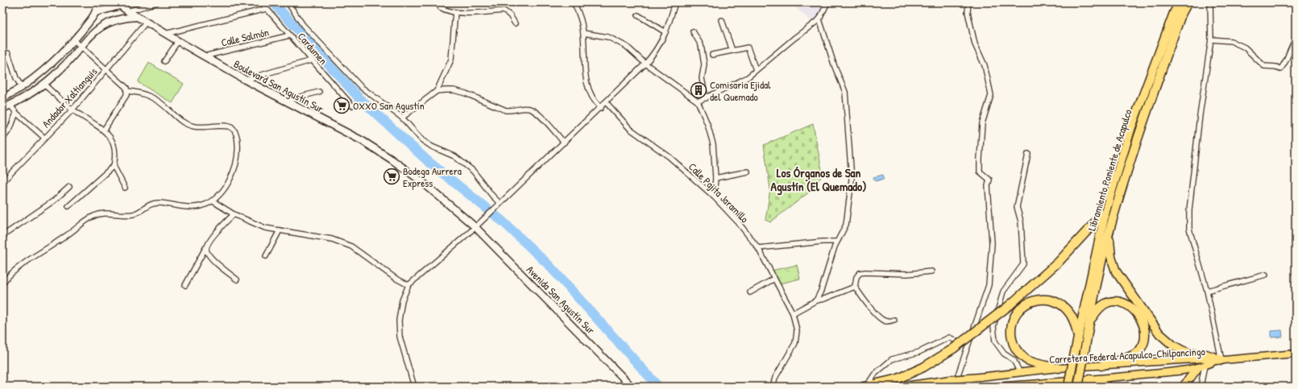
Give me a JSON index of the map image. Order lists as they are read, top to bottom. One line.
{"streets":{"highway":["Libramiento Poniente de Acapulco"],"main road":["Boulevard San Agustín Sur","Avenida San Agustín Sur","Carretera Federal Acapulco-Chilpancingo"],"street":["Calle Salmón","Cardumen","Andador Xaltianguis","Calle Pajita Jaramillo"]},"crossings":[["Calle Salmón","Cardumen"],["Calle Salmón","Boulevard San Agustín Sur"],["Boulevard San Agustín Sur","Andador Xaltianguis"],["Boulevard San Agustín Sur","Avenida San Agustín Sur"]],"districts":["Los Órganos de San Agustín (El Quemado)"],"places":{"building":["Comisaria Ejidal del Quemado"],"supermarket":["OXXO San Agustín","Bodega Aurrera Express"]}}
